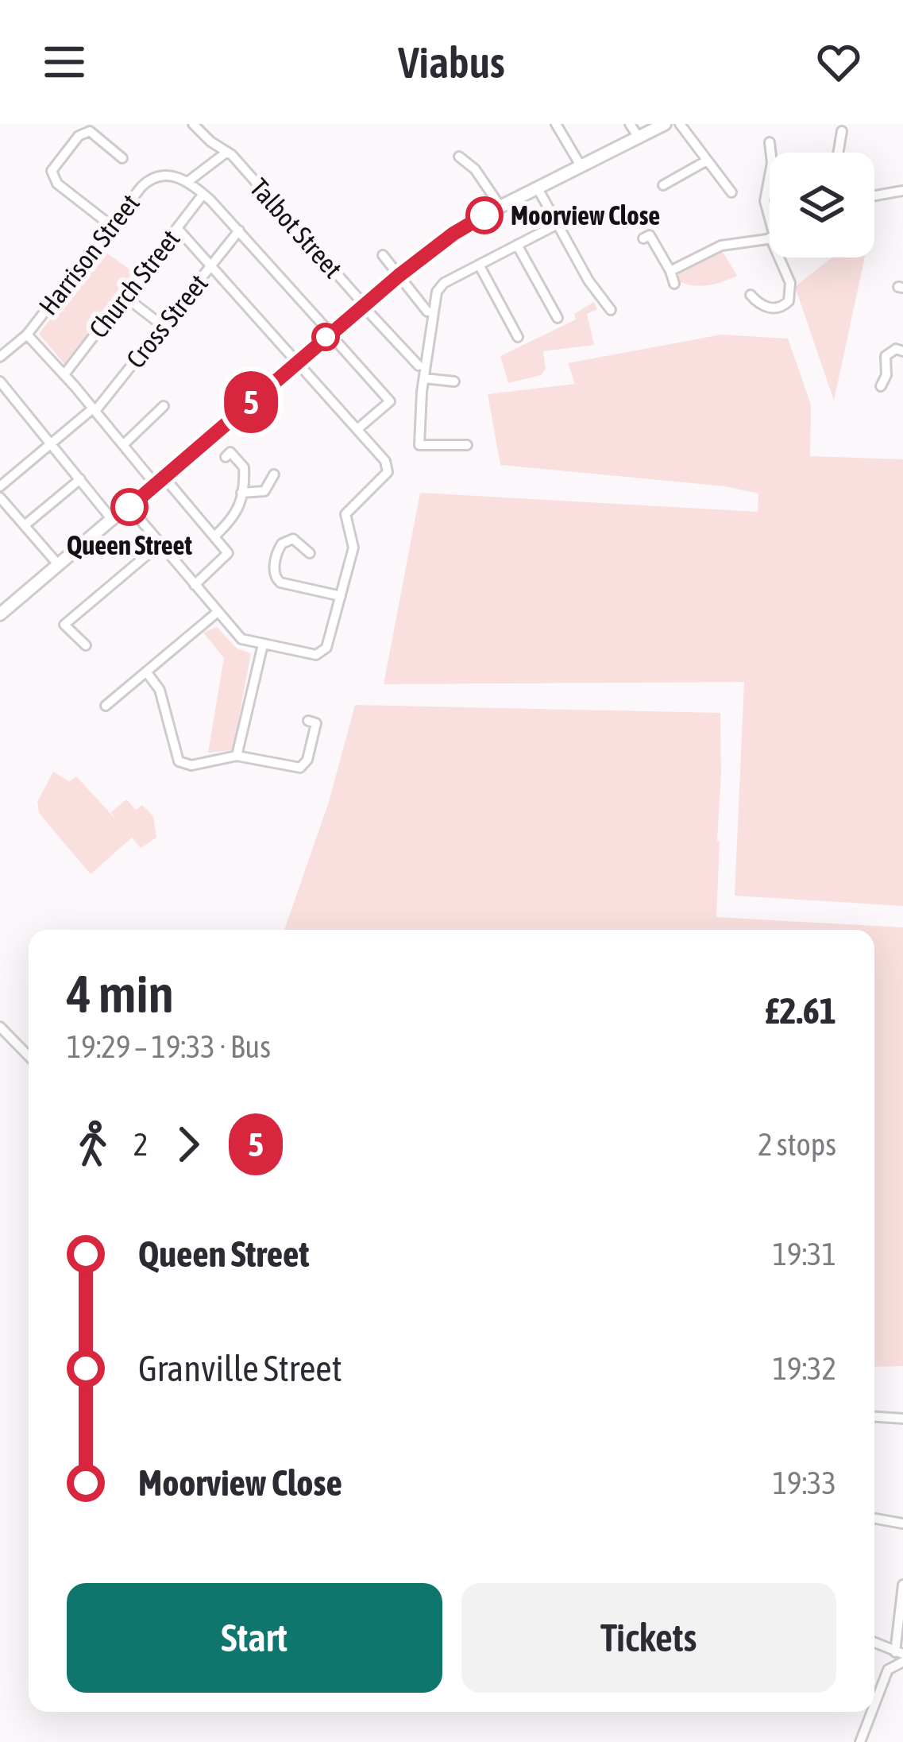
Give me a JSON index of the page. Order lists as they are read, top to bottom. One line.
{"streets":{"street":["Talbot Street","Harrison Street","Church Street","Cross Street"]},"places":["Moorview Close","Queen Street"],"lines":["bus line 5"],"page":{"header":"Viabus","on_map":"5","heading":["4 min","19:29 – 19:33 · Bus","£2.61"],"legs":["2","5","2 stops"],"list":[{"name":"Queen Street","value":"19:31"},{"name":"Granville Street","value":"19:32"},{"name":"Moorview Close","value":"19:33"}],"buttons":["Start","Tickets"]}}
